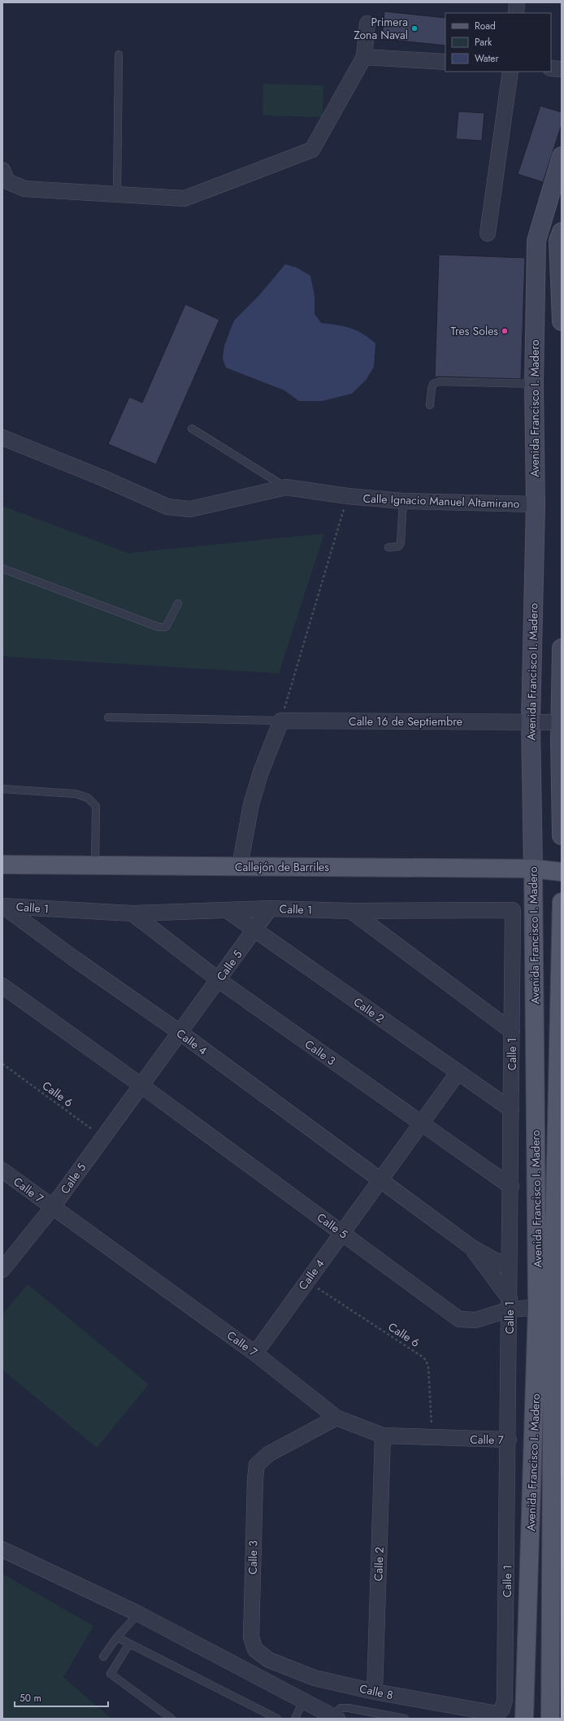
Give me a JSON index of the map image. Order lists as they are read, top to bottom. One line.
{"streets":{"main road":["Avenida Francisco I. Madero","Callejón de Barriles"],"street":["Calle Ignacio Manuel Altamirano","Calle 16 de Septiembre","Calle 1","Calle 5","Calle 2","Calle 4","Calle 3","Calle 7","Calle 8"],"path":["Calle 6"]},"crossings":[["Avenida Francisco I. Madero","Calle Ignacio Manuel Altamirano"],["Avenida Francisco I. Madero","Calle 16 de Septiembre"],["Avenida Francisco I. Madero","Callejón de Barriles"],["Avenida Francisco I. Madero","Calle 5"],["Calle 1","Calle 5"],["Calle 1","Calle 2"],["Calle 1","Calle 4"],["Calle 1","Calle 3"],["Calle 1","Calle 7"],["Calle 1","Calle 8"],["Calle 5","Calle 2"],["Calle 5","Calle 4"],["Calle 5","Calle 3"],["Calle 5","Calle 6"],["Calle 5","Calle 7"],["Calle 2","Calle 4"],["Calle 2","Calle 7"],["Calle 2","Calle 8"],["Calle 4","Calle 3"],["Calle 4","Calle 6"],["Calle 4","Calle 7"],["Calle 3","Calle 7"],["Calle 3","Calle 8"],["Calle 6","Calle 7"]],"places":["Primera Zona Naval","Tres Soles"],"legend":["Road","Park","Water"],"scale_bar":"50 m"}
